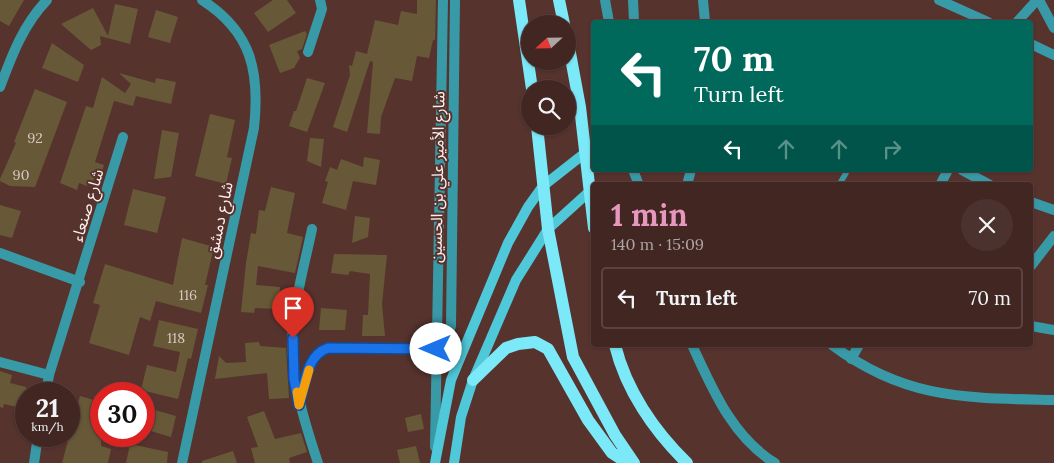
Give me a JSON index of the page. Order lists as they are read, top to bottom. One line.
{"streets":{"main road":["شارع الأمير علي بن الحسين"],"street":["شارع صنعاء","شارع دمشق"]},"house_numbers":["92","90","116","118"],"north":"left","page":{"turn":["70 m","Turn left"],"heading":["1 min","140 m · 15:09"],"list":[{"name":"Turn left","value":"70 m"}],"speed":"21 km/h","limit":"30"}}
